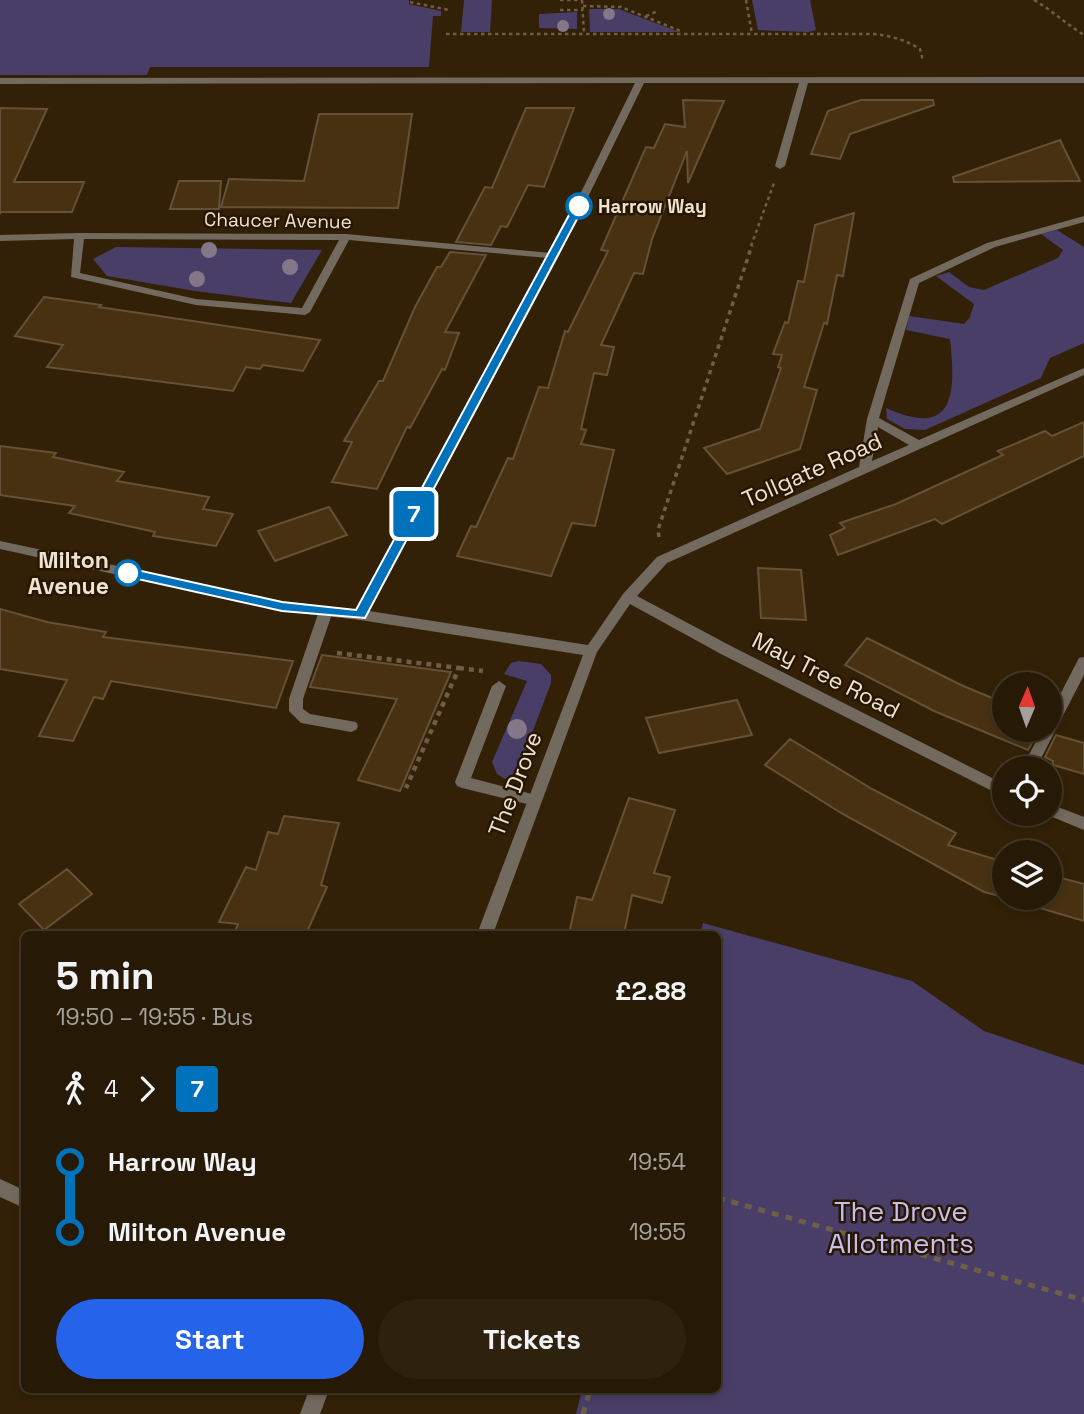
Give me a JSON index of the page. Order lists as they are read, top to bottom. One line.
{"streets":{"street":["Chaucer Avenue","Tollgate Road","May Tree Road","The Drove"]},"crossings":[["Tollgate Road","May Tree Road"],["Tollgate Road","The Drove"]],"parks":["The Drove Allotments"],"places":["Harrow Way","Milton Avenue"],"lines":["bus line 7"],"north":"top","page":{"on_map":"7","heading":["5 min","19:50 – 19:55 · Bus","£2.88"],"legs":["4","7"],"list":[{"name":"Harrow Way","value":"19:54"},{"name":"Milton Avenue","value":"19:55"}],"buttons":["Start","Tickets"]}}
